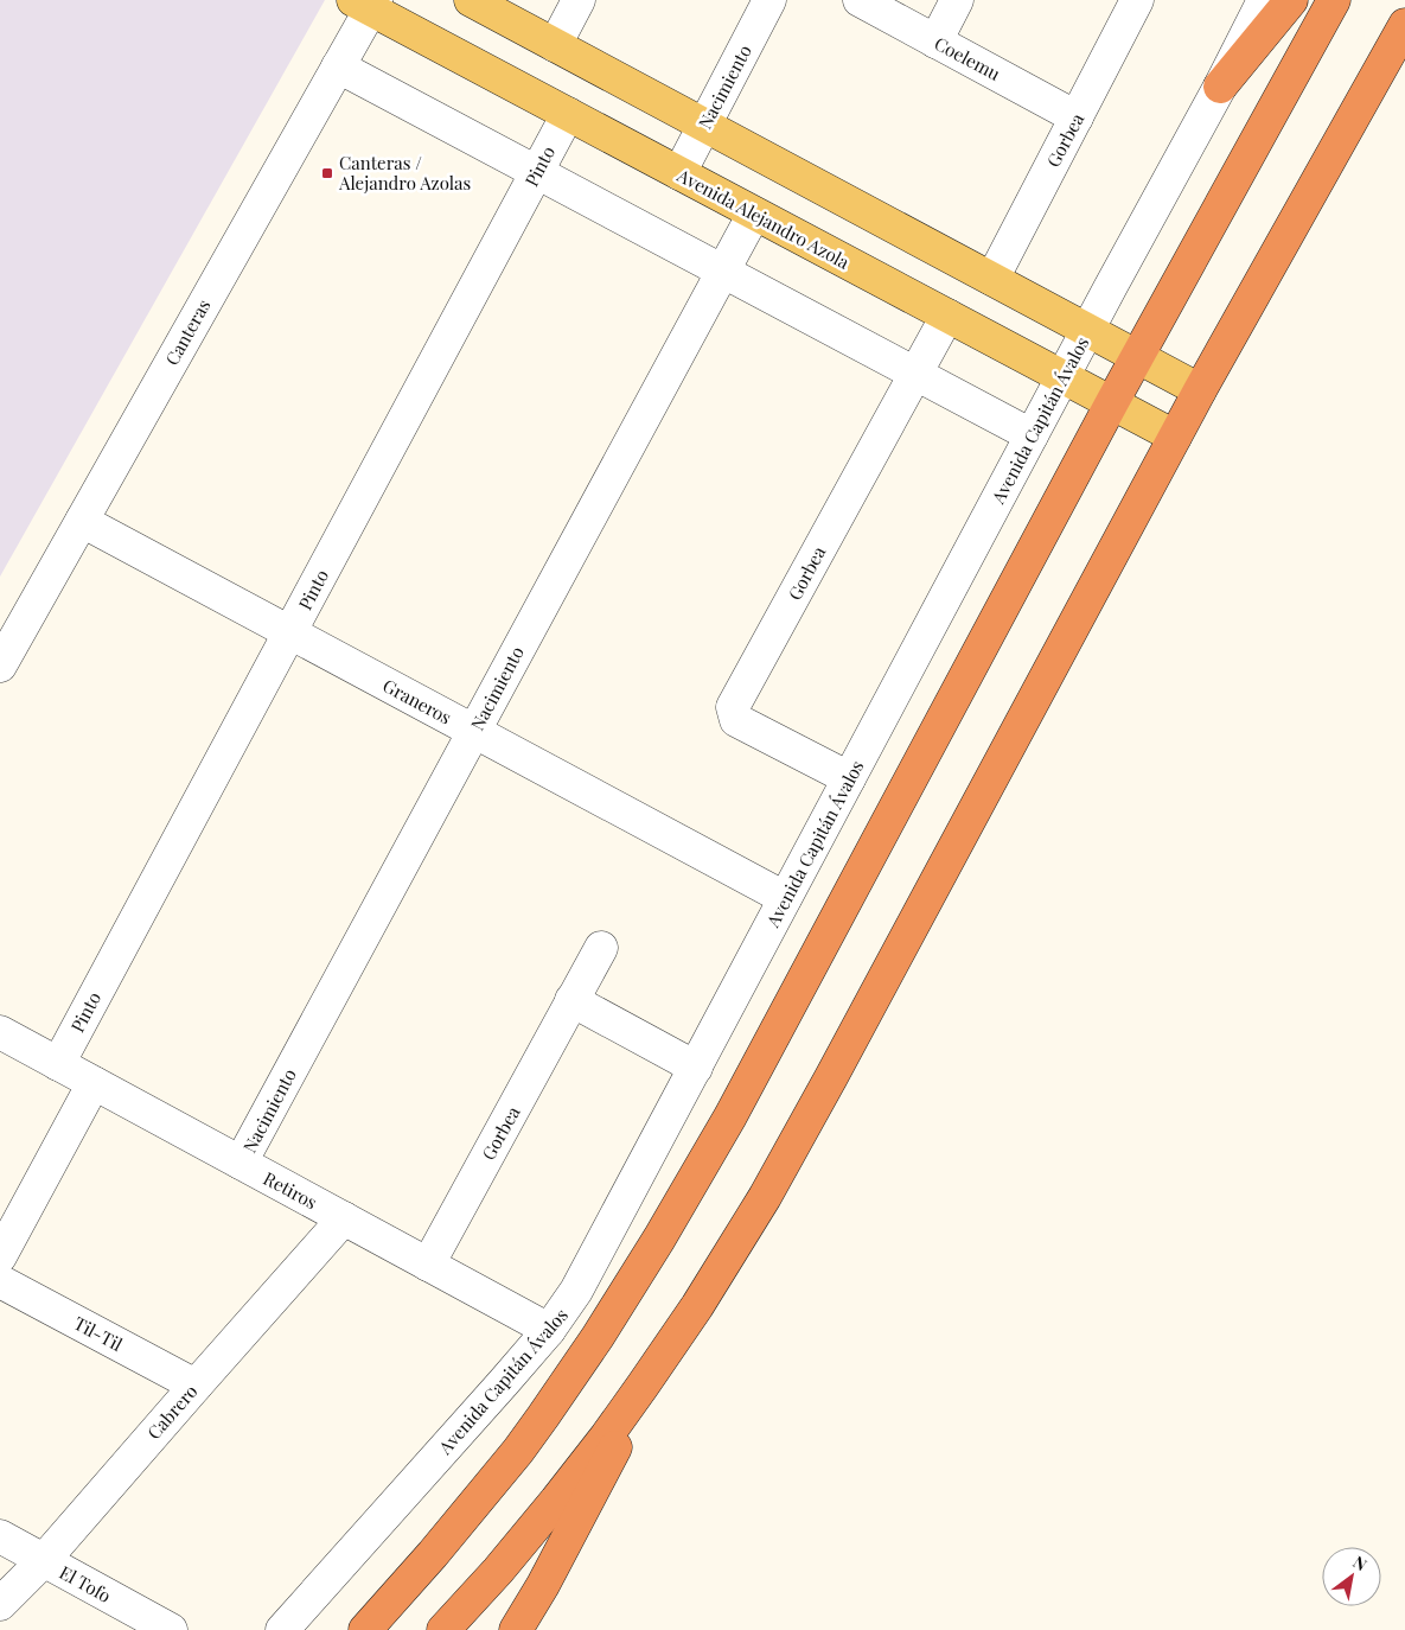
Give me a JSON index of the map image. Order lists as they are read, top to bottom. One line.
{"streets":{"main road":["Avenida Alejandro Azola"],"street":["Coelemu","Nacimiento","Gorbea","Pinto","Canteras","Avenida Capitán Ávalos","Graneros","Retiros","Til-Til","Cabrero","El Tofo"]},"crossings":[["Coelemu","Gorbea"],["Nacimiento","Avenida Alejandro Azola"],["Nacimiento","Graneros"],["Nacimiento","Retiros"],["Gorbea","Avenida Alejandro Azola"],["Gorbea","Avenida Capitán Ávalos"],["Gorbea","Retiros"],["Pinto","Avenida Alejandro Azola"],["Pinto","Graneros"],["Pinto","Retiros"],["Avenida Alejandro Azola","Canteras"],["Avenida Alejandro Azola","Avenida Capitán Ávalos"],["Canteras","Graneros"],["Avenida Capitán Ávalos","Graneros"],["Avenida Capitán Ávalos","Retiros"],["Retiros","Cabrero"],["Til-Til","Cabrero"],["Cabrero","El Tofo"]],"places":{"transit":["Canteras / Alejandro Azolas"]},"north":"top right"}
